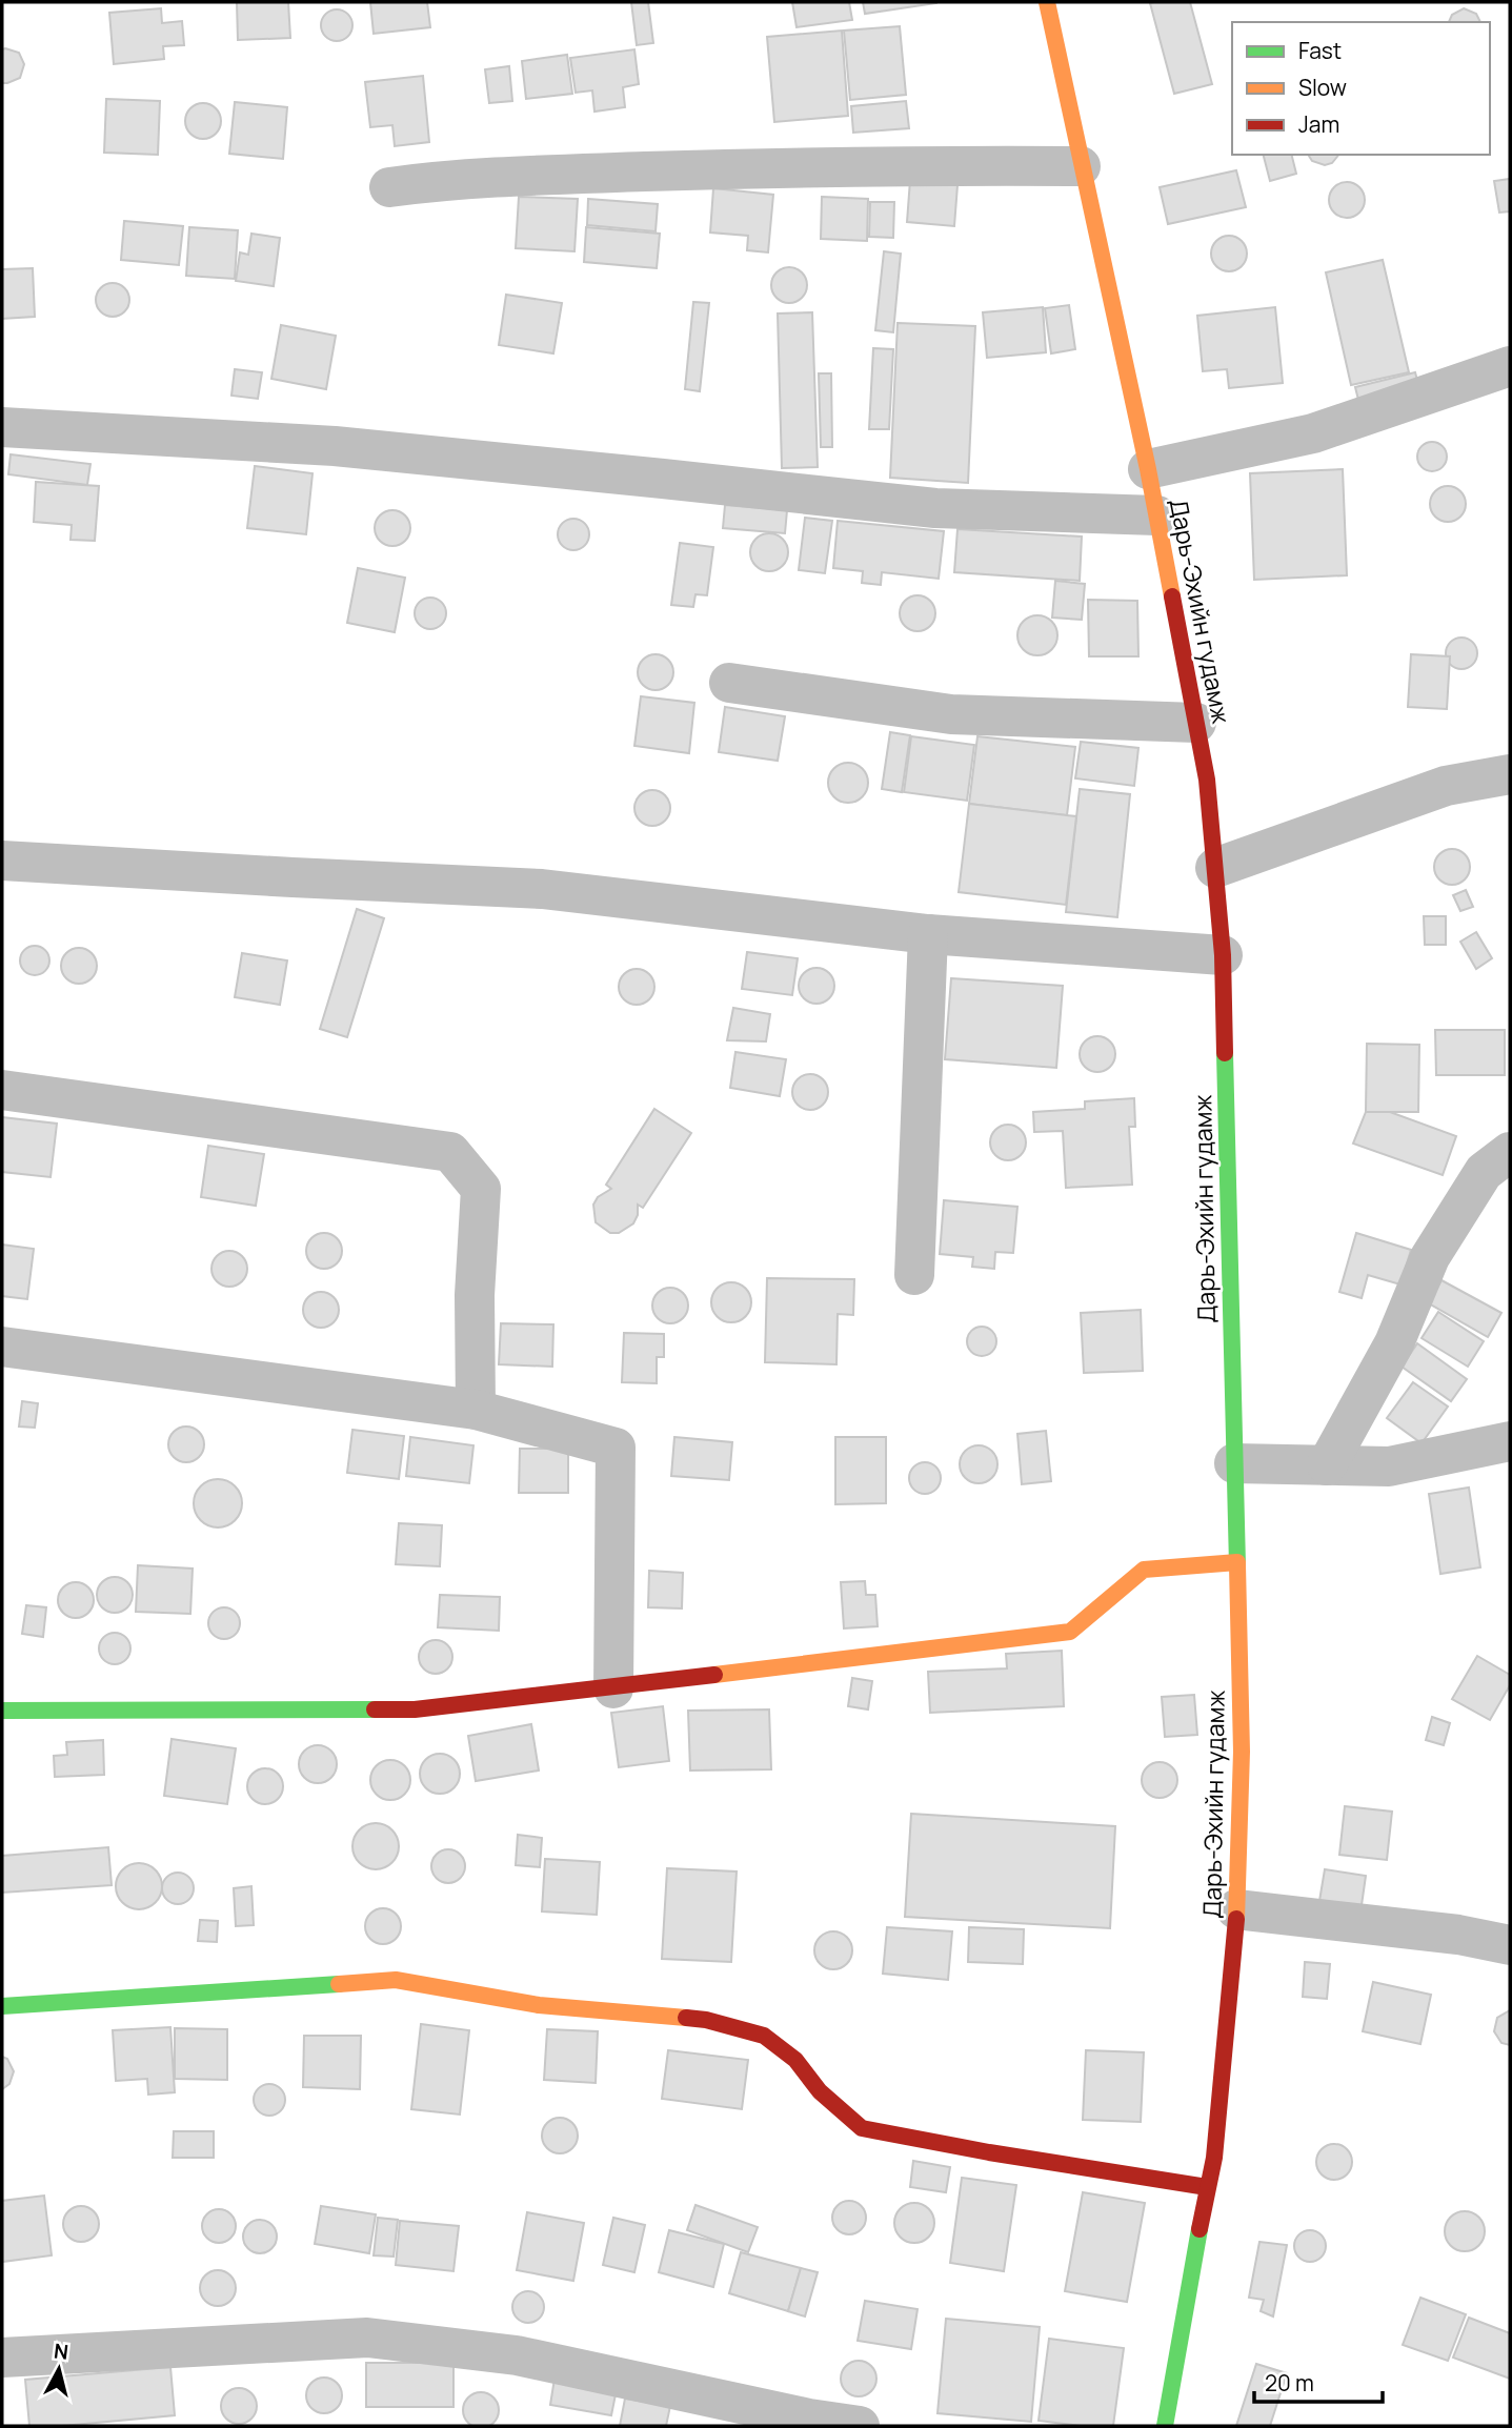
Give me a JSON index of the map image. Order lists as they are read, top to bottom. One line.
{"streets":{"street":["Дарь-Эхийн гудамж"]},"legend":["Fast","Slow","Jam"],"scale_bar":"20 m","north":"top"}
